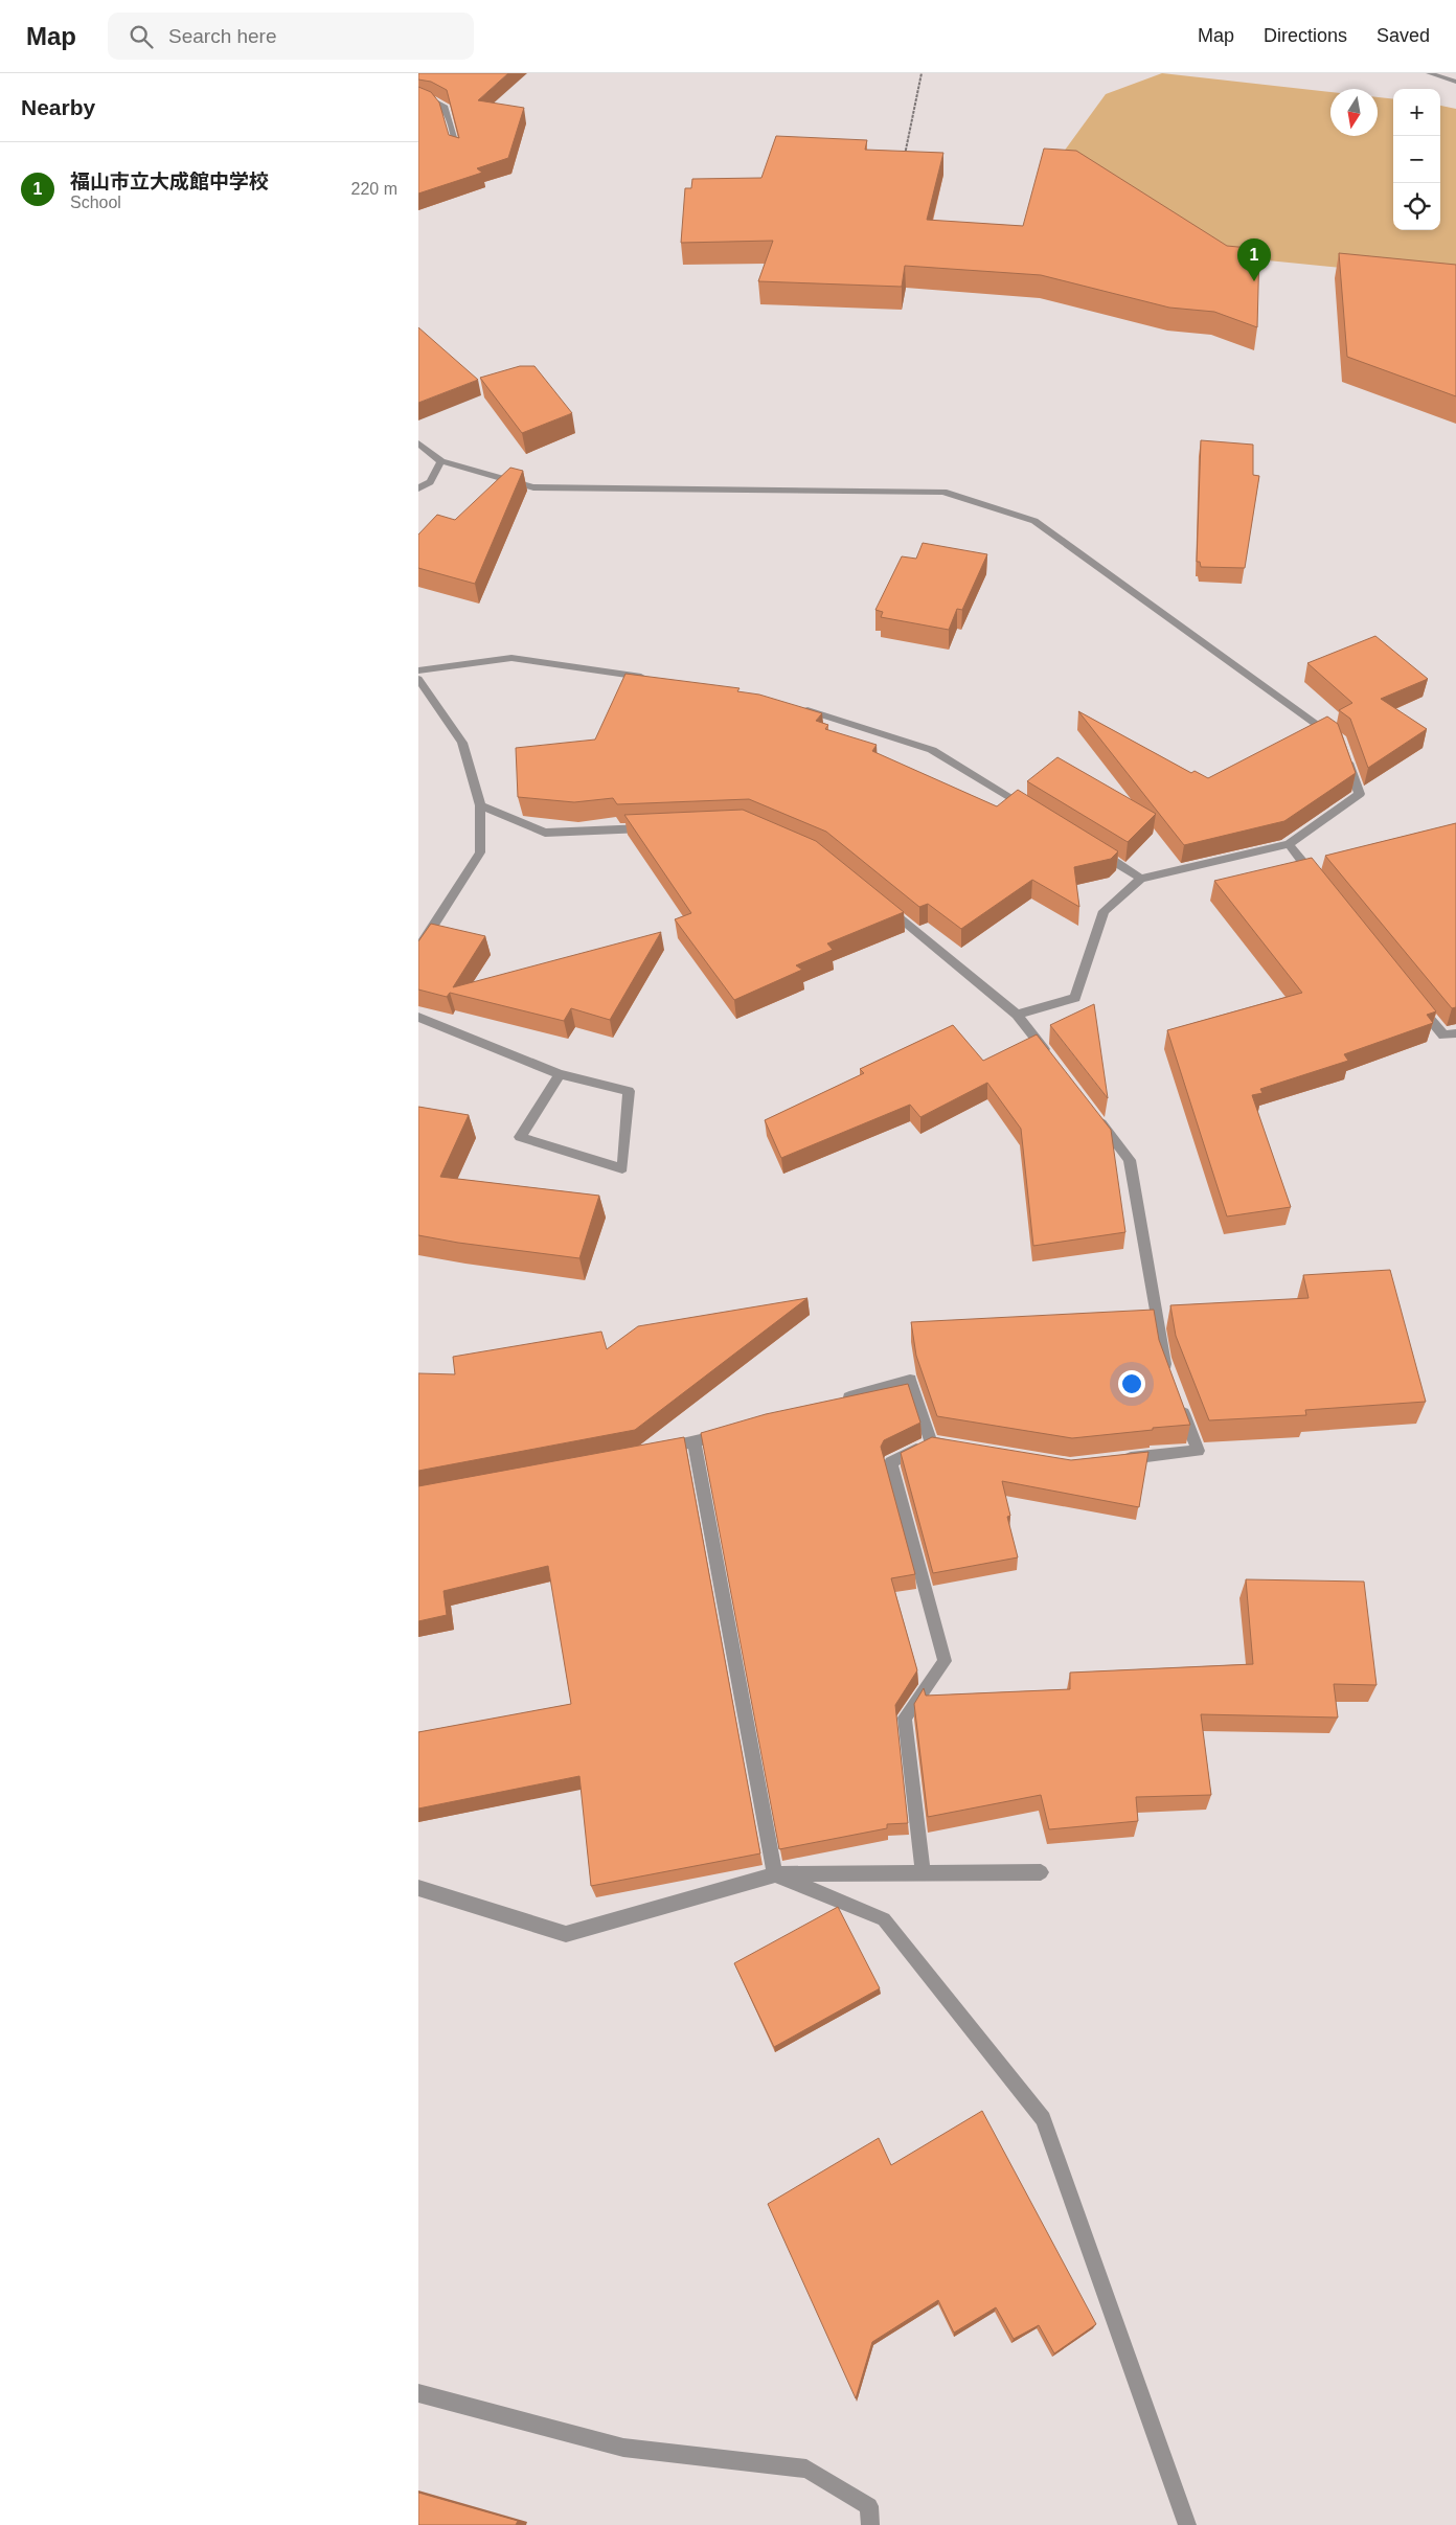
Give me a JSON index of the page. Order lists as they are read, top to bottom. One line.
{"north":"bottom","page":{"header":"Map","search":"Search here","nav":["Map","Directions","Saved"],"heading":"Nearby","map_buttons":["+","−"],"list":[{"mark":"1","name":"福山市立大成館中学校","note":"School","value":"220 m"}],"pins":"1"}}
